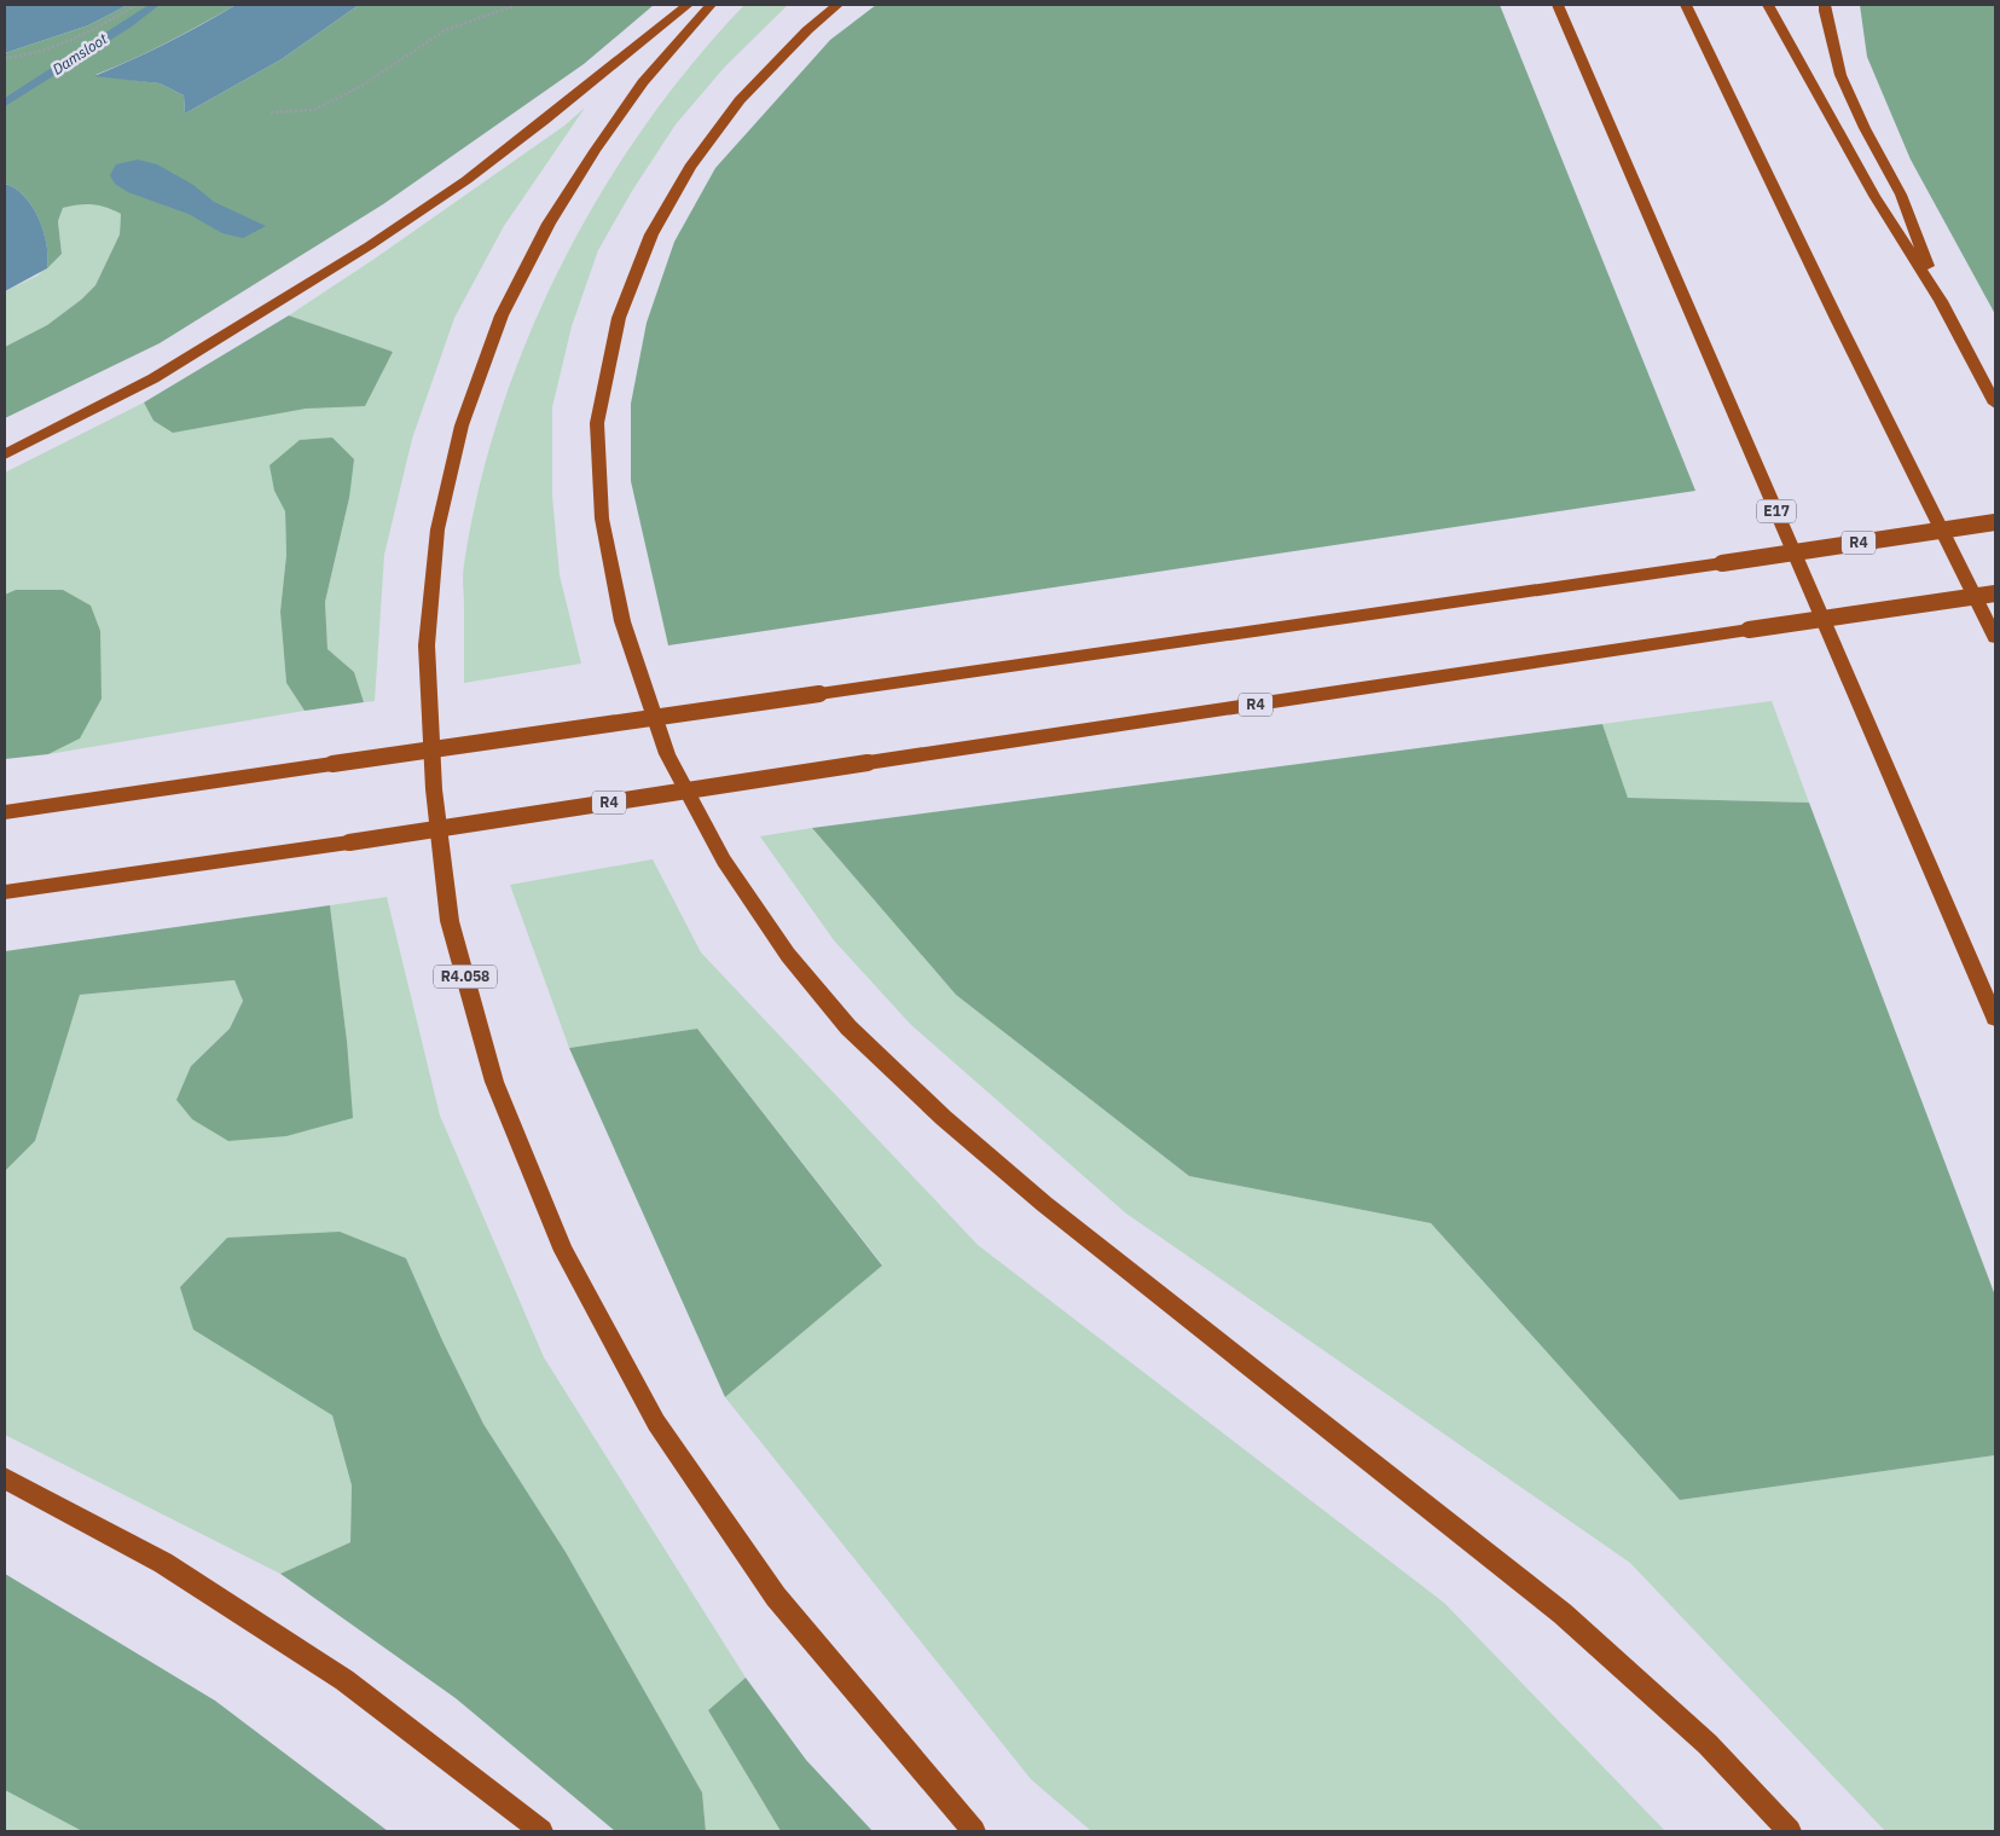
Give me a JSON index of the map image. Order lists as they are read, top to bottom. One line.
{"streets":{"highway":["E17","R4","R4.058"]},"water":["Damsloot"]}
